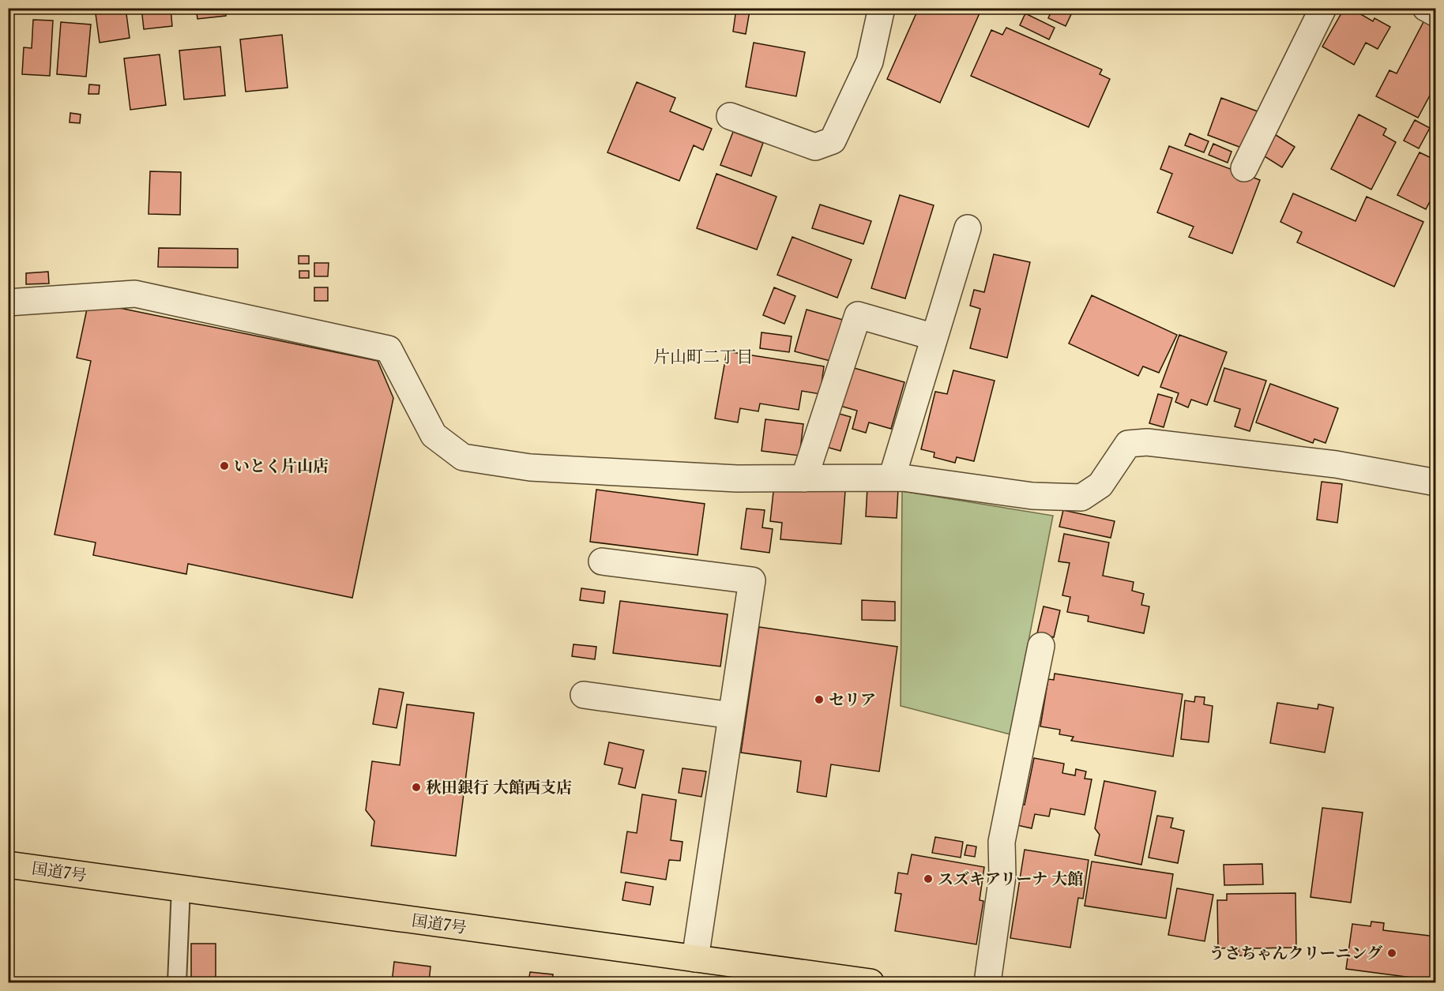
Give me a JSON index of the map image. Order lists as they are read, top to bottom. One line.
{"streets":{"highway":["国道7号"]},"districts":["片山町二丁目"],"places":["いとく片山店","セリア","秋田銀行 大館西支店","スズキアリーナ 大館","うさちゃんクリーニング"]}
